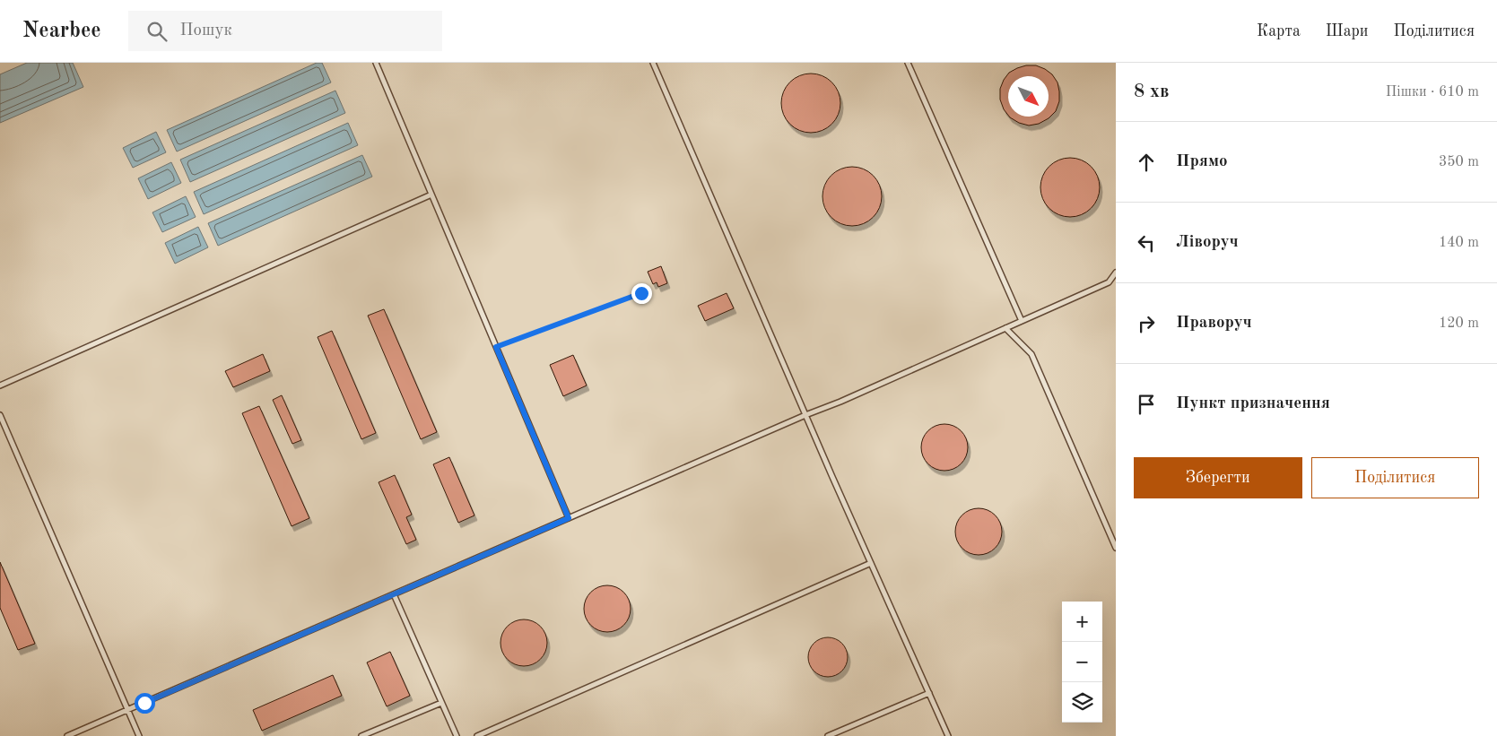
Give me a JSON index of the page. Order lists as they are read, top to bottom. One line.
{"north":"bottom right","page":{"header":"Nearbee","search":"Пошук","nav":["Карта","Шари","Поділитися"],"heading":["8 хв","Пішки · 610 m"],"list":[["Прямо","350 m"],["Ліворуч","140 m"],["Праворуч","120 m"],"Пункт призначення"],"buttons":["Зберегти","Поділитися"],"map_buttons":["+","−"]}}
